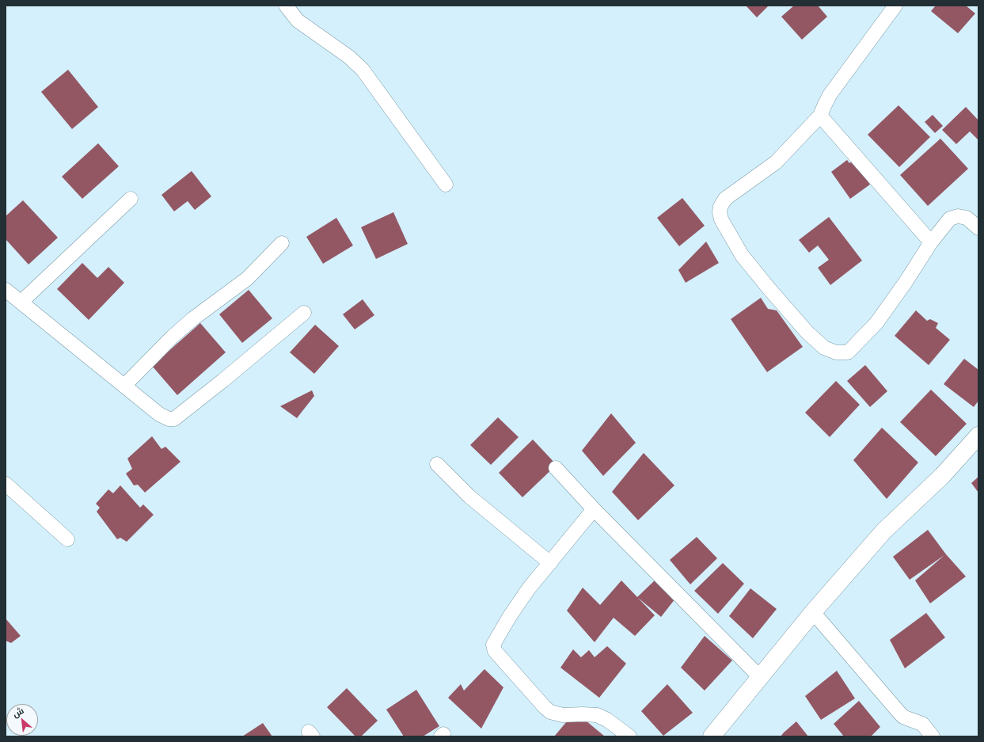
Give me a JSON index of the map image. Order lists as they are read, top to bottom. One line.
{"north":"top left"}
